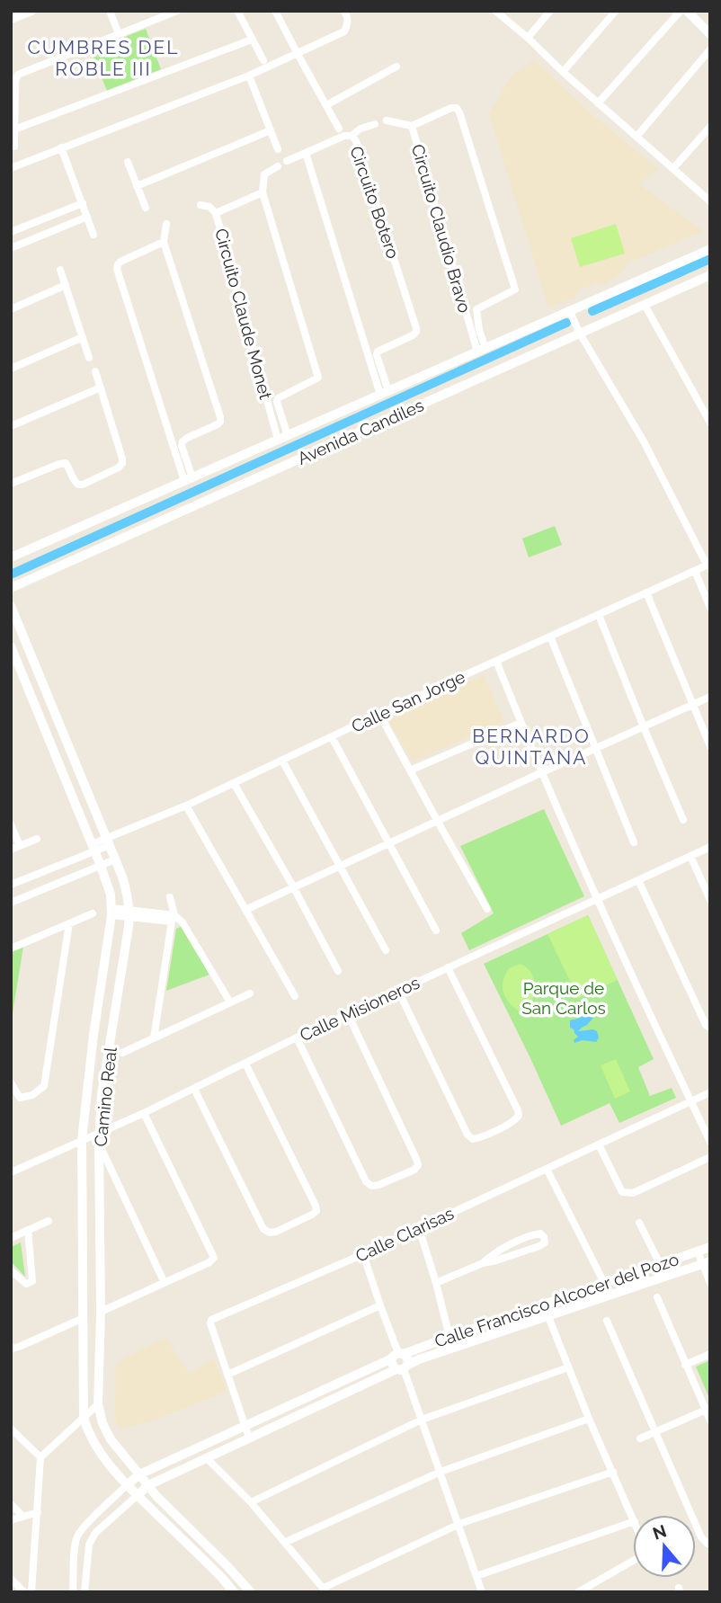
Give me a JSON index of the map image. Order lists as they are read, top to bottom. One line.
{"streets":{"main road":["Avenida Candiles"],"street":["Circuito Botero","Circuito Claudio Bravo","Circuito Claude Monet","Calle San Jorge","Calle Misioneros","Camino Real","Calle Clarisas","Calle Francisco Alcocer del Pozo"]},"crossings":[["Circuito Botero","Avenida Candiles"],["Circuito Claudio Bravo","Avenida Candiles"],["Circuito Claude Monet","Avenida Candiles"],["Calle San Jorge","Camino Real"],["Calle Misioneros","Camino Real"],["Camino Real","Calle Francisco Alcocer del Pozo"],["Calle Clarisas","Calle Francisco Alcocer del Pozo"]],"districts":["CUMBRES DEL ROBLE III","BERNARDO QUINTANA"],"parks":["Parque de San Carlos"],"north":"top"}
